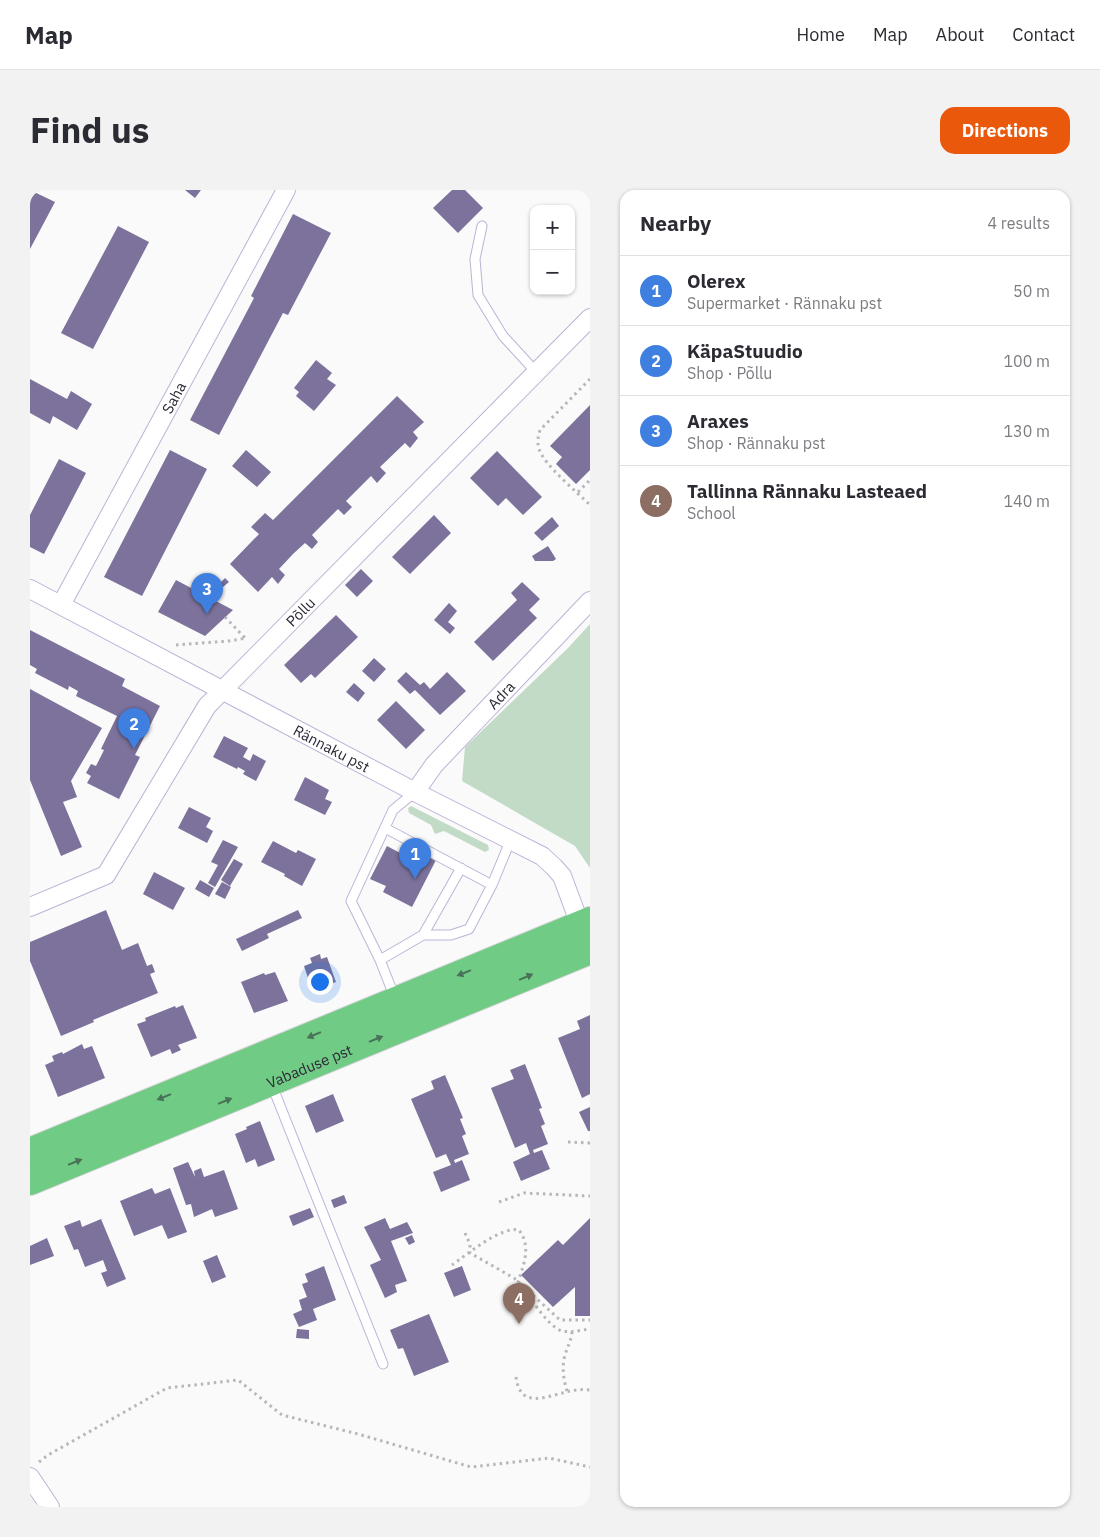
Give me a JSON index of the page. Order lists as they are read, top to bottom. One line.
{"streets":{"highway":["Vabaduse pst"],"street":["Saha","Põllu","Adra","Rännaku pst"]},"crossings":[["Saha","Rännaku pst"],["Põllu","Rännaku pst"],["Adra","Rännaku pst"],["Rännaku pst","Vabaduse pst"]],"page":{"header":"Map","nav":["Home","Map","About","Contact"],"title":"Find us","buttons":"Directions","heading":["Nearby","4 results"],"map_buttons":["+","−"],"list":[{"mark":"1","name":"Olerex","note":"Supermarket · Rännaku pst","value":"50 m"},{"mark":"2","name":"KäpaStuudio","note":"Shop · Põllu","value":"100 m"},{"mark":"3","name":"Araxes","note":"Shop · Rännaku pst","value":"130 m"},{"mark":"4","name":"Tallinna Rännaku Lasteaed","note":"School","value":"140 m"}],"pins":["3","2","1","4"]}}
